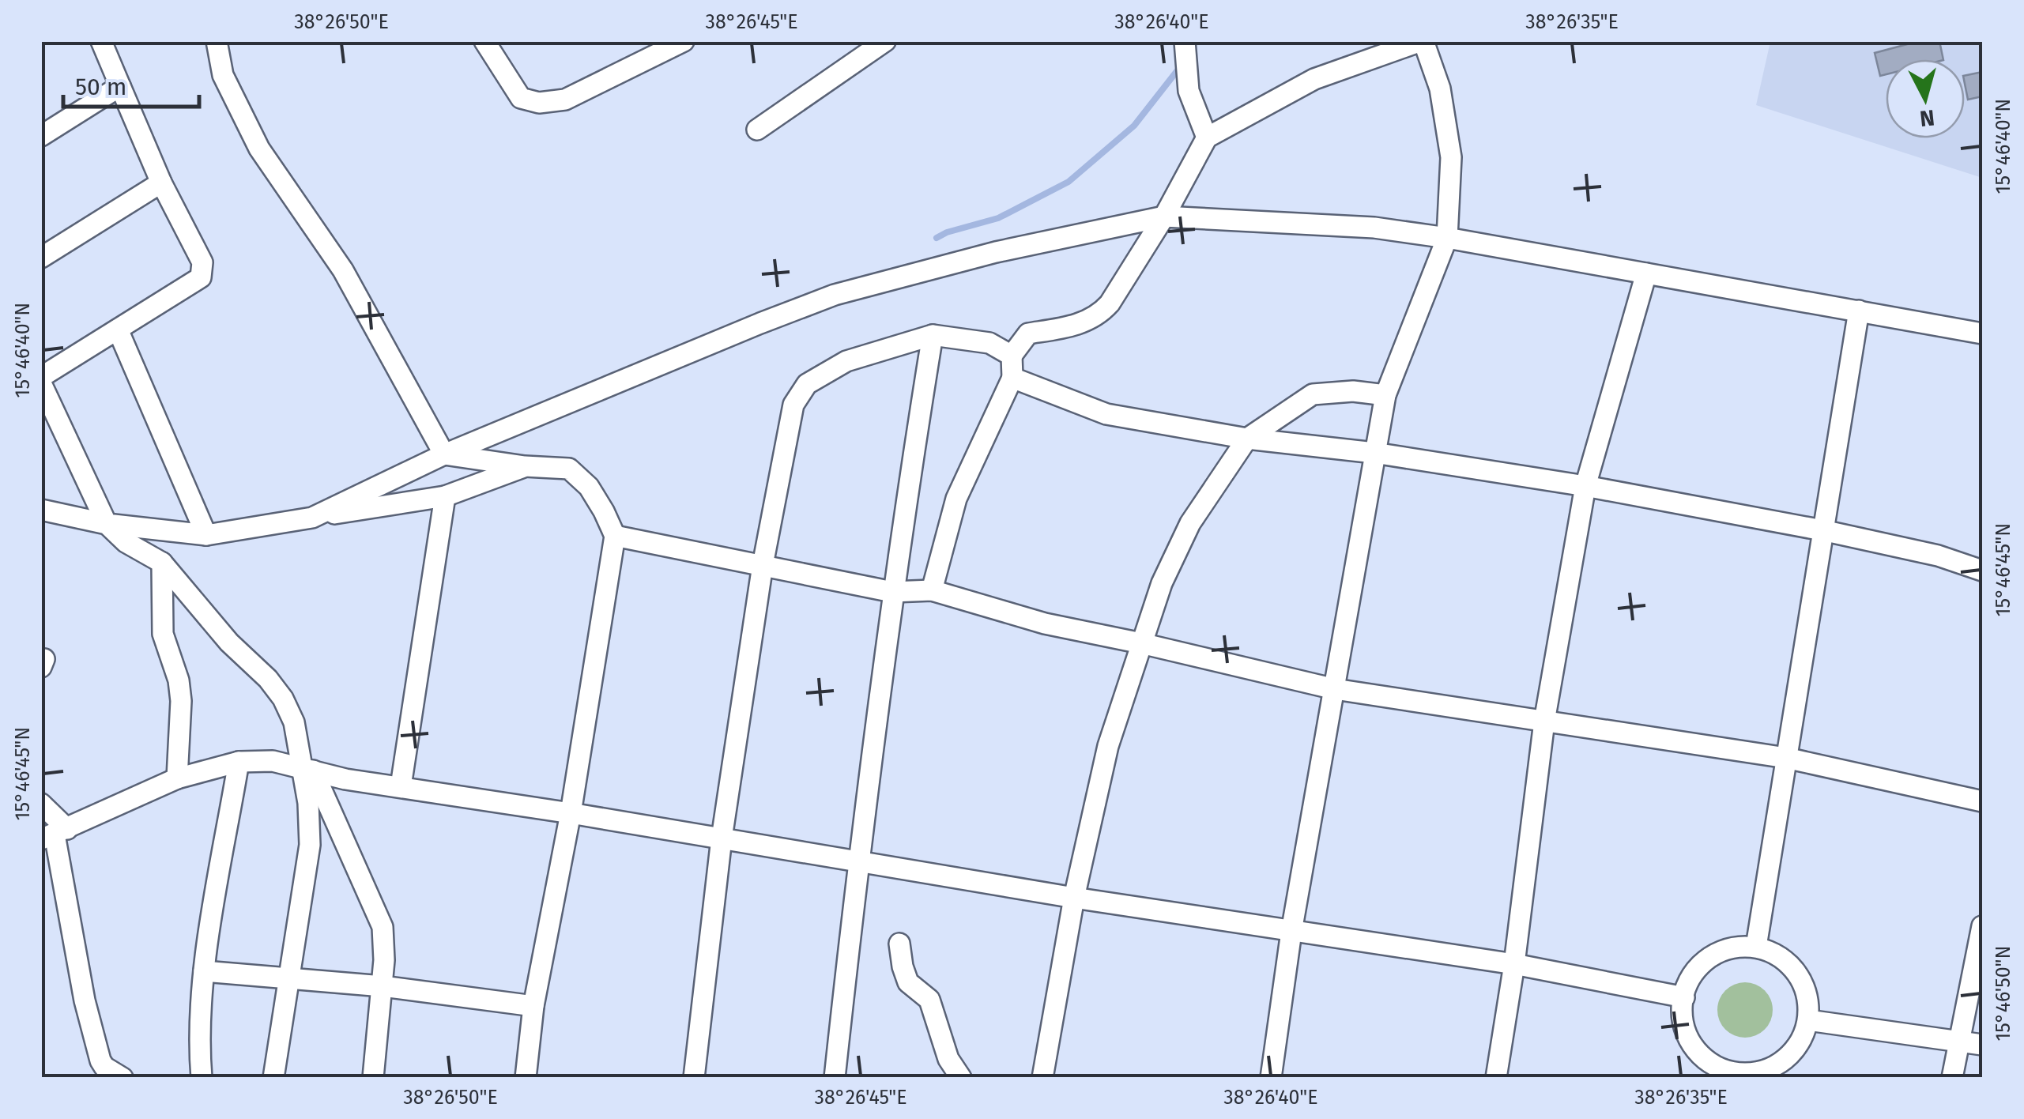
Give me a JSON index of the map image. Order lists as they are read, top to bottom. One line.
{"scale_bar":"50 m","north":"bottom","coordinates":["38°26'50\"E","38°26'45\"E","38°26'40\"E","38°26'35\"E","15°46'40\"N","15°46'45\"N","15°46'50\"N"]}
